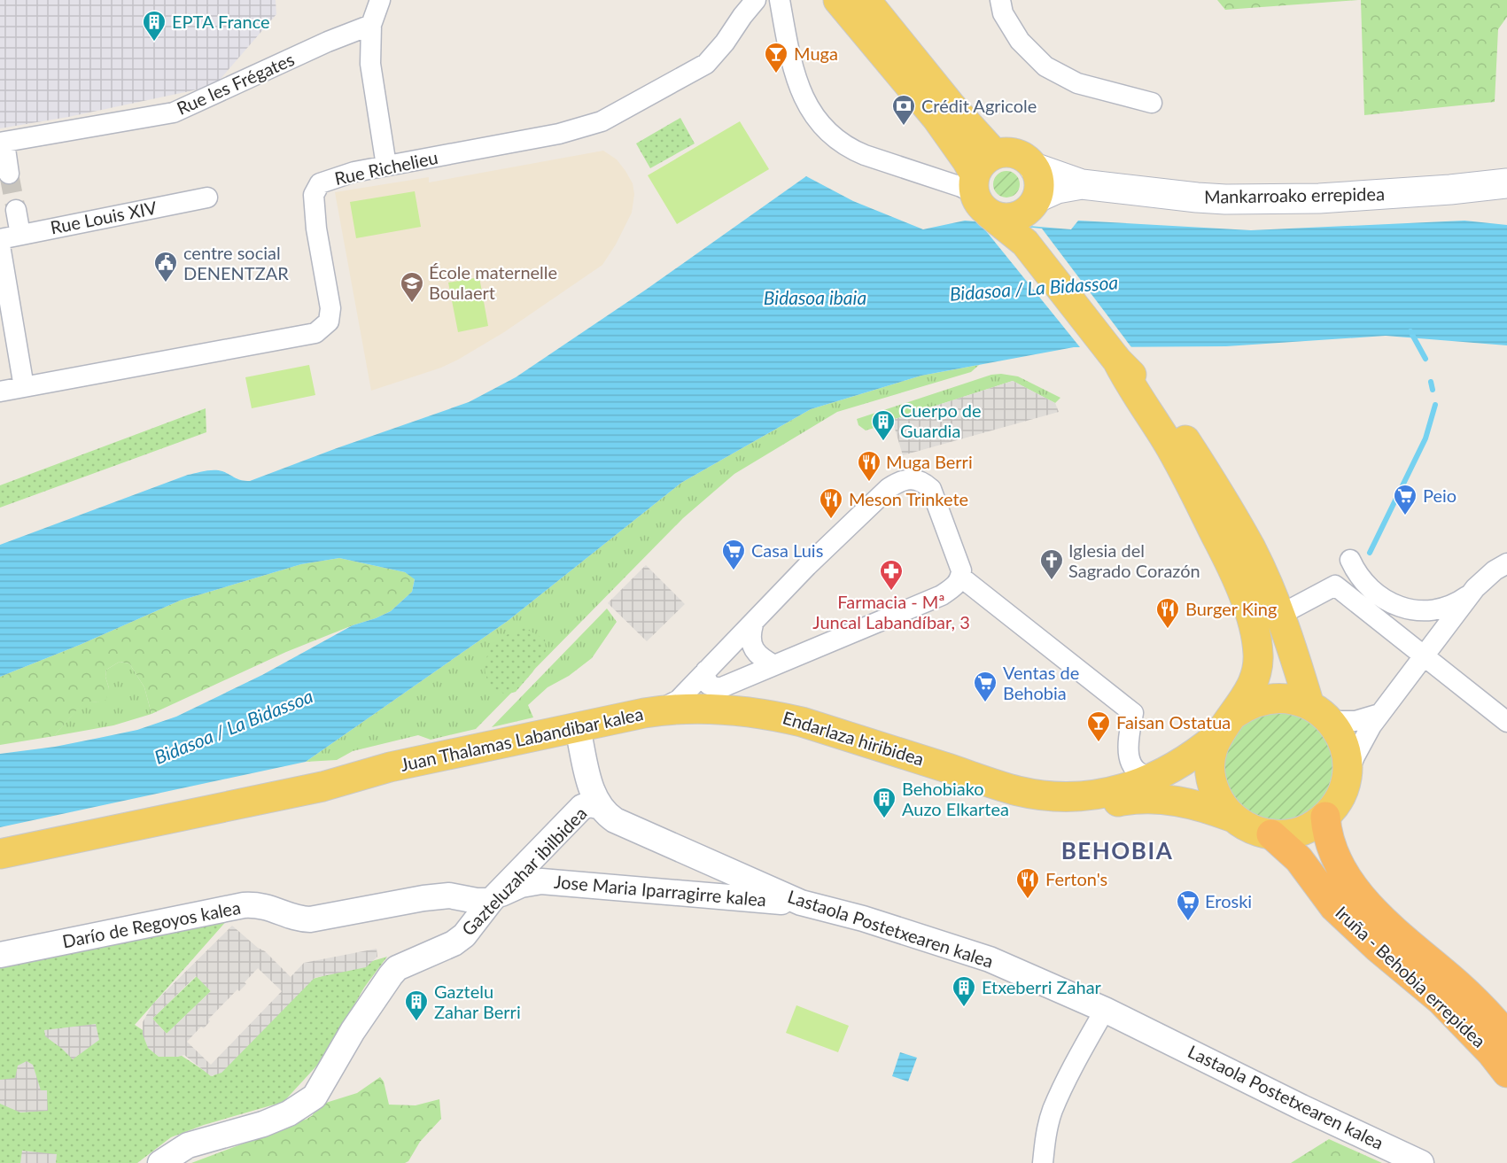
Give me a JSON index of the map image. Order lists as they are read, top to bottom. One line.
{"streets":{"highway":["Iruña - Behobia errepidea"],"main road":["Mankarroako errepidea","Endarlaza hiribidea","Juan Thalamas Labandibar kalea"],"street":["Rue les Frégates","Rue Richelieu","Rue Louis XIV","Gazteluzahar ibilbidea","Jose Maria Iparragirre kalea","Darío de Regoyos kalea","Lastaola Postetxearen kalea"]},"crossings":[["Endarlaza hiribidea","Juan Thalamas Labandibar kalea"],["Endarlaza hiribidea","Iruña - Behobia errepidea"],["Gazteluzahar ibilbidea","Jose Maria Iparragirre kalea"],["Gazteluzahar ibilbidea","Darío de Regoyos kalea"],["Gazteluzahar ibilbidea","Lastaola Postetxearen kalea"],["Jose Maria Iparragirre kalea","Darío de Regoyos kalea"],["Jose Maria Iparragirre kalea","Lastaola Postetxearen kalea"]],"districts":["BEHOBIA"],"water":["Bidasoa / La Bidassoa","Bidasoa ibaia"],"places":{"building":["EPTA France","Cuerpo de Guardia","Behobiako Auzo Elkartea","Etxeberri Zahar","Gaztelu Zahar Berri"],"bar":["Muga","Faisan Ostatua"],"bank":["Crédit Agricole"],"public building":["centre social DENENTZAR"],"school or university":["École maternelle Boulaert"],"restaurant":["Muga Berri","Meson Trinkete","Burger King","Ferton's"],"supermarket":["Peio","Casa Luis","Ventas de Behobia","Eroski"],"church":["Iglesia del Sagrado Corazón"],"pharmacy":["Farmacia - Mª Juncal Labandíbar, 3"]}}
